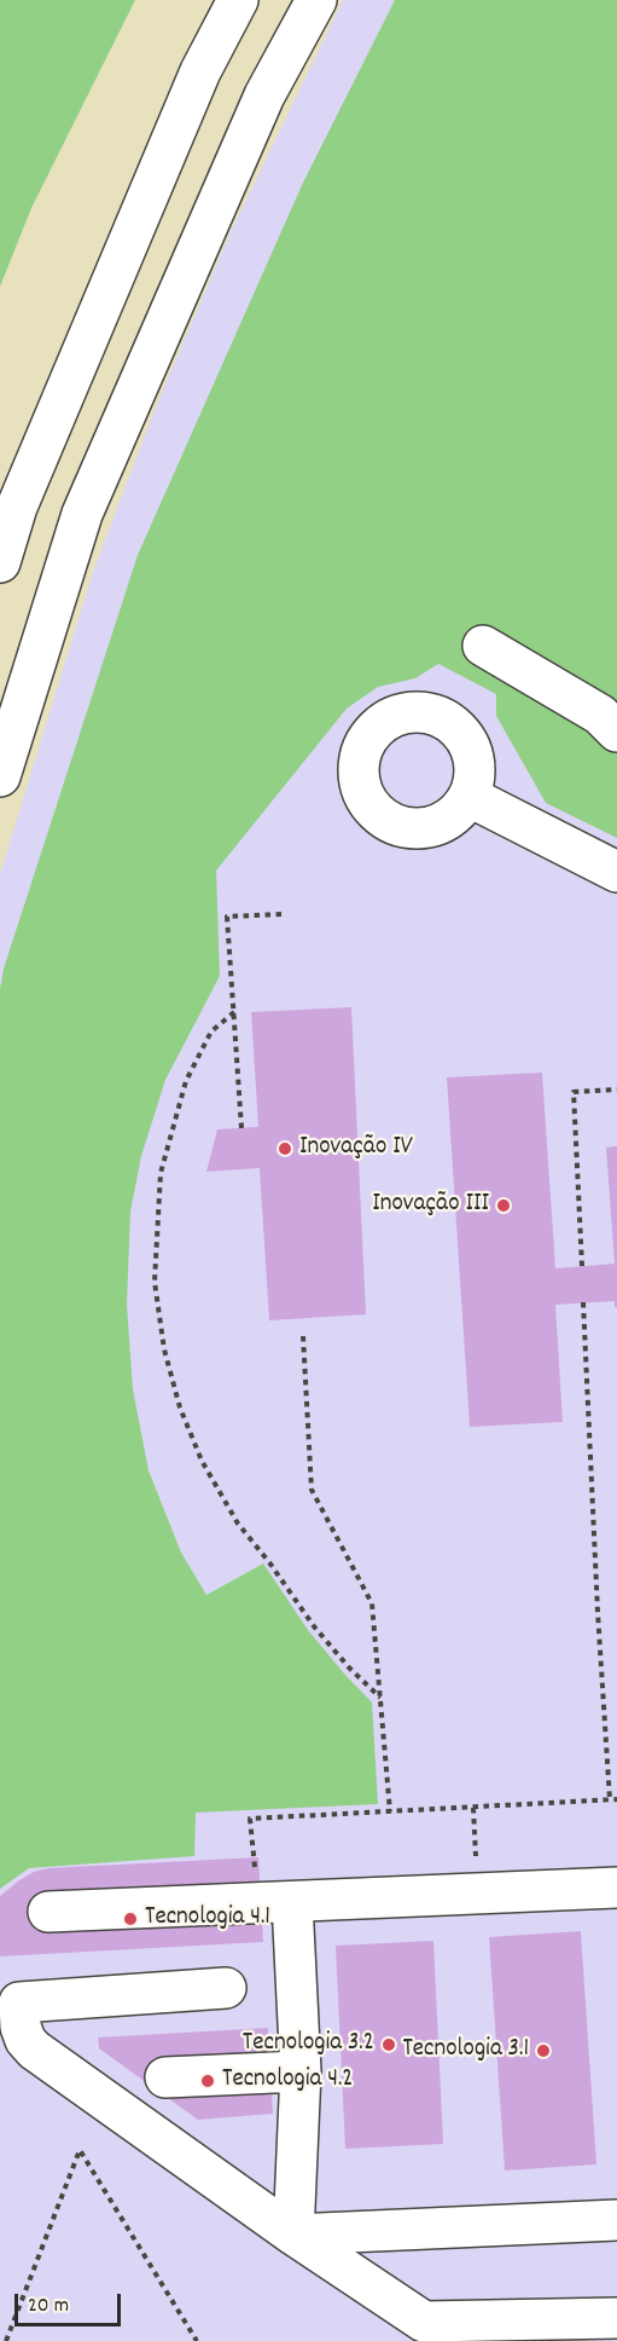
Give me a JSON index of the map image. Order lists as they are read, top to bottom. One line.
{"places":["Inovação IV","Inovação III","Tecnologia 4.1","Tecnologia 3.2","Tecnologia 3.1","Tecnologia 4.2"],"scale_bar":"20 m"}
